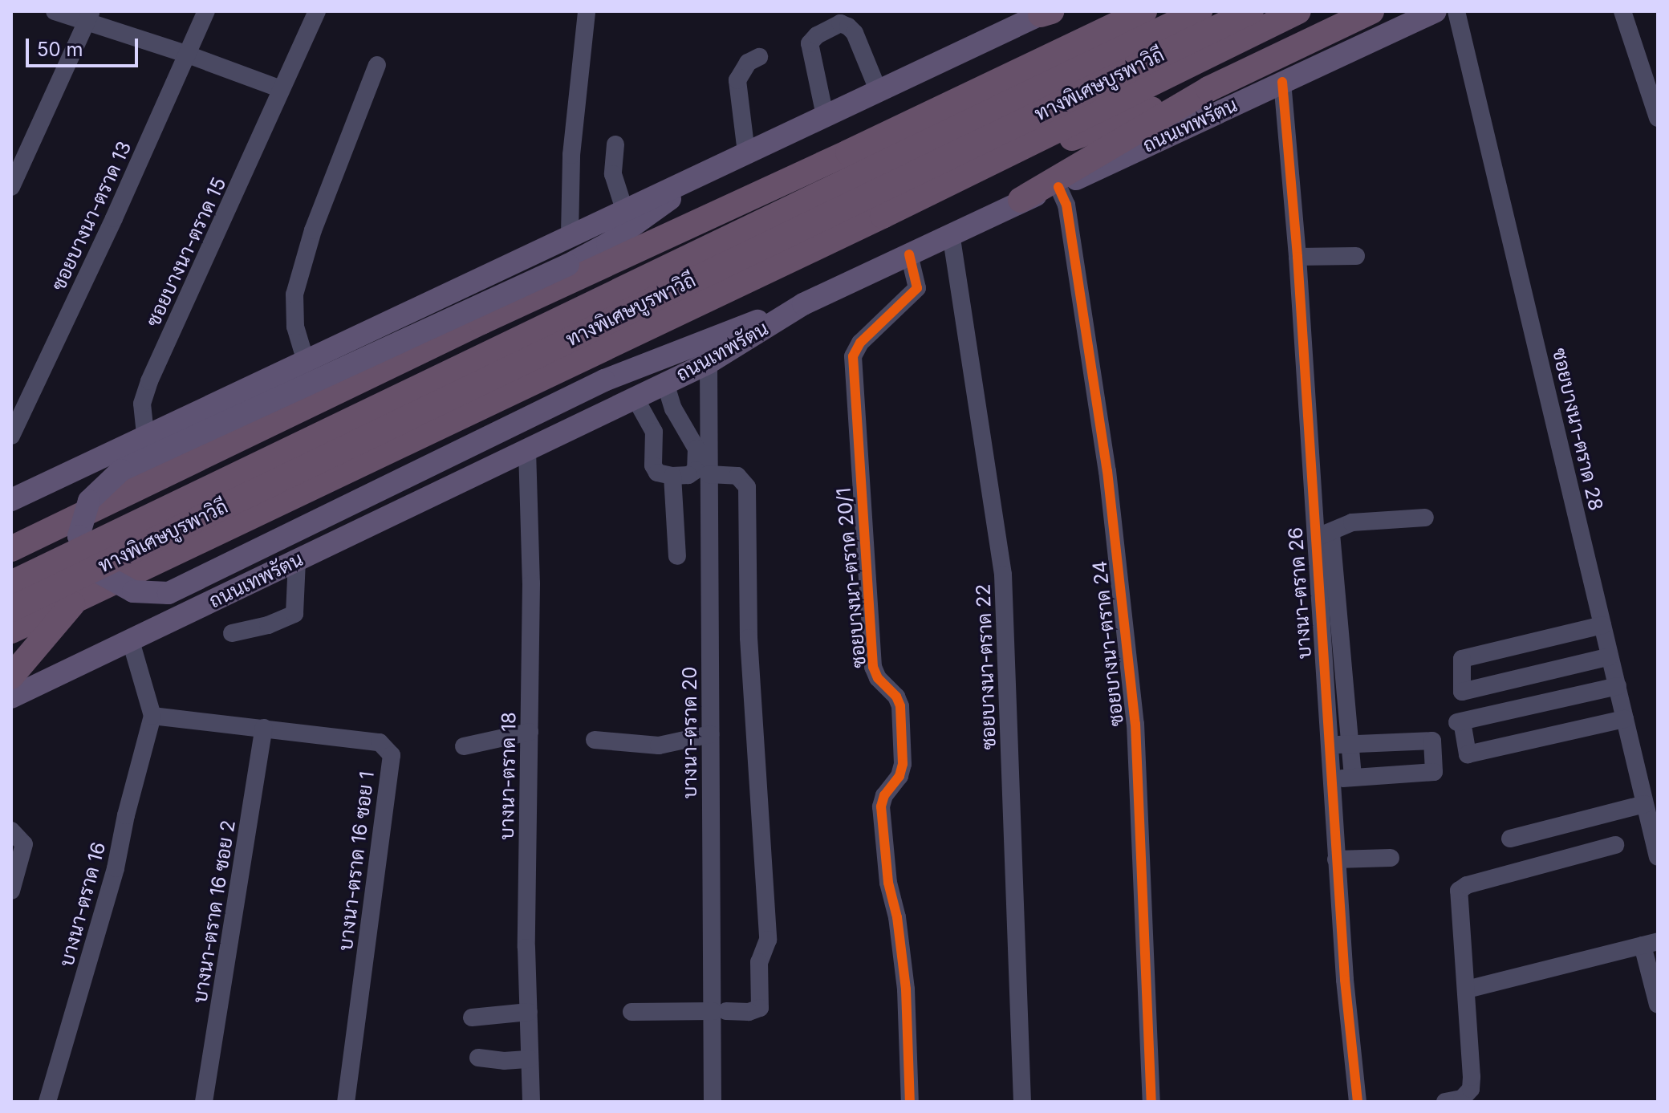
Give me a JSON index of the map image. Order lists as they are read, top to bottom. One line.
{"streets":{"highway":["ทางพิเศษบูรพาวิถี"],"main road":["ถนนเทพรัตน"],"street":["ซอยบางนา-ตราด 13","ซอยบางนา-ตราด 15","ซอยบางนา-ตราด 28","ซอยบางนา-ตราด 20/1","บางนา-ตราด 26","ซอยบางนา-ตราด 24","ซอยบางนา-ตราด 22","บางนา-ตราด 20","บางนา-ตราด 18","บางนา-ตราด 16 ซอย 1","บางนา-ตราด 16","บางนา-ตราด 16 ซอย 2"]},"crossings":[["ถนนเทพรัตน","ซอยบางนา-ตราด 20/1"],["ถนนเทพรัตน","บางนา-ตราด 26"],["ถนนเทพรัตน","ซอยบางนา-ตราด 24"],["ถนนเทพรัตน","ซอยบางนา-ตราด 22"],["ถนนเทพรัตน","บางนา-ตราด 20"],["ถนนเทพรัตน","บางนา-ตราด 18"],["บางนา-ตราด 16 ซอย 1","บางนา-ตราด 16"],["บางนา-ตราด 16 ซอย 1","บางนา-ตราด 16 ซอย 2"]],"scale_bar":"50 m"}
